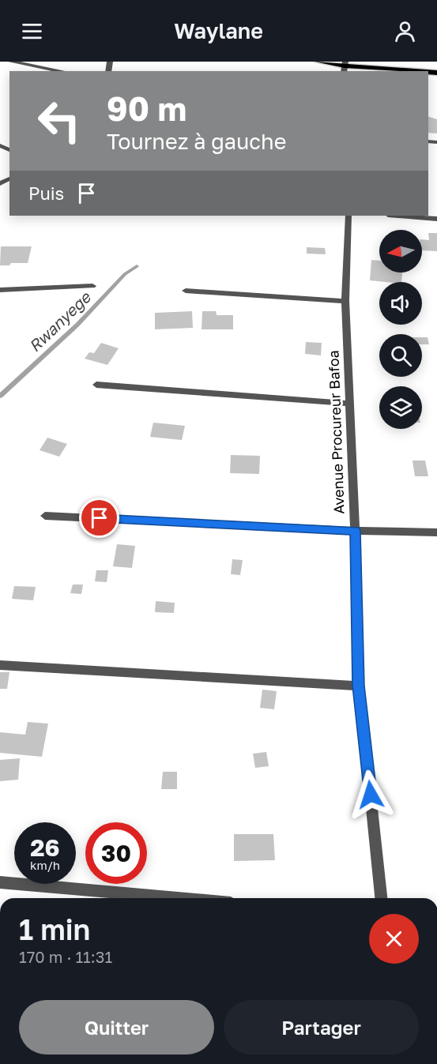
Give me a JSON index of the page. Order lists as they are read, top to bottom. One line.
{"streets":{"street":["Avenue Procureur Bafoa"]},"water":["Rwanyege"],"north":"left","page":{"header":"Waylane","turn":["90 m","Tournez à gauche"],"then":"Puis","speed":"26 km/h","limit":"30","heading":["1 min","170 m · 11:31"],"buttons":["Quitter","Partager"]}}
